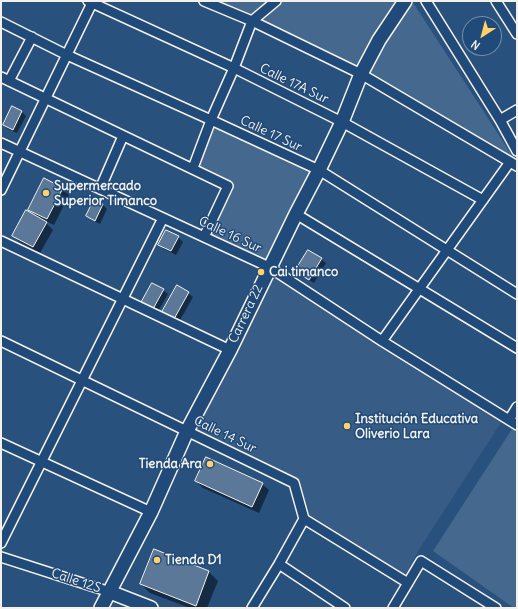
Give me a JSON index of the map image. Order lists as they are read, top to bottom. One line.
{"streets":{"street":["Calle 17A Sur","Calle 17 Sur","Calle 16 Sur","Carrera 22","Calle 14 Sur","Calle 12S"]},"crossings":[["Calle 17A Sur","Carrera 22"],["Calle 17 Sur","Carrera 22"],["Calle 16 Sur","Carrera 22"],["Carrera 22","Calle 14 Sur"],["Carrera 22","Calle 12S"]],"places":["Supermercado Superior Timanco","Cai timanco","Institución Educativa Oliverio Lara","Tienda Ara","Tienda D1"],"north":"bottom left"}
